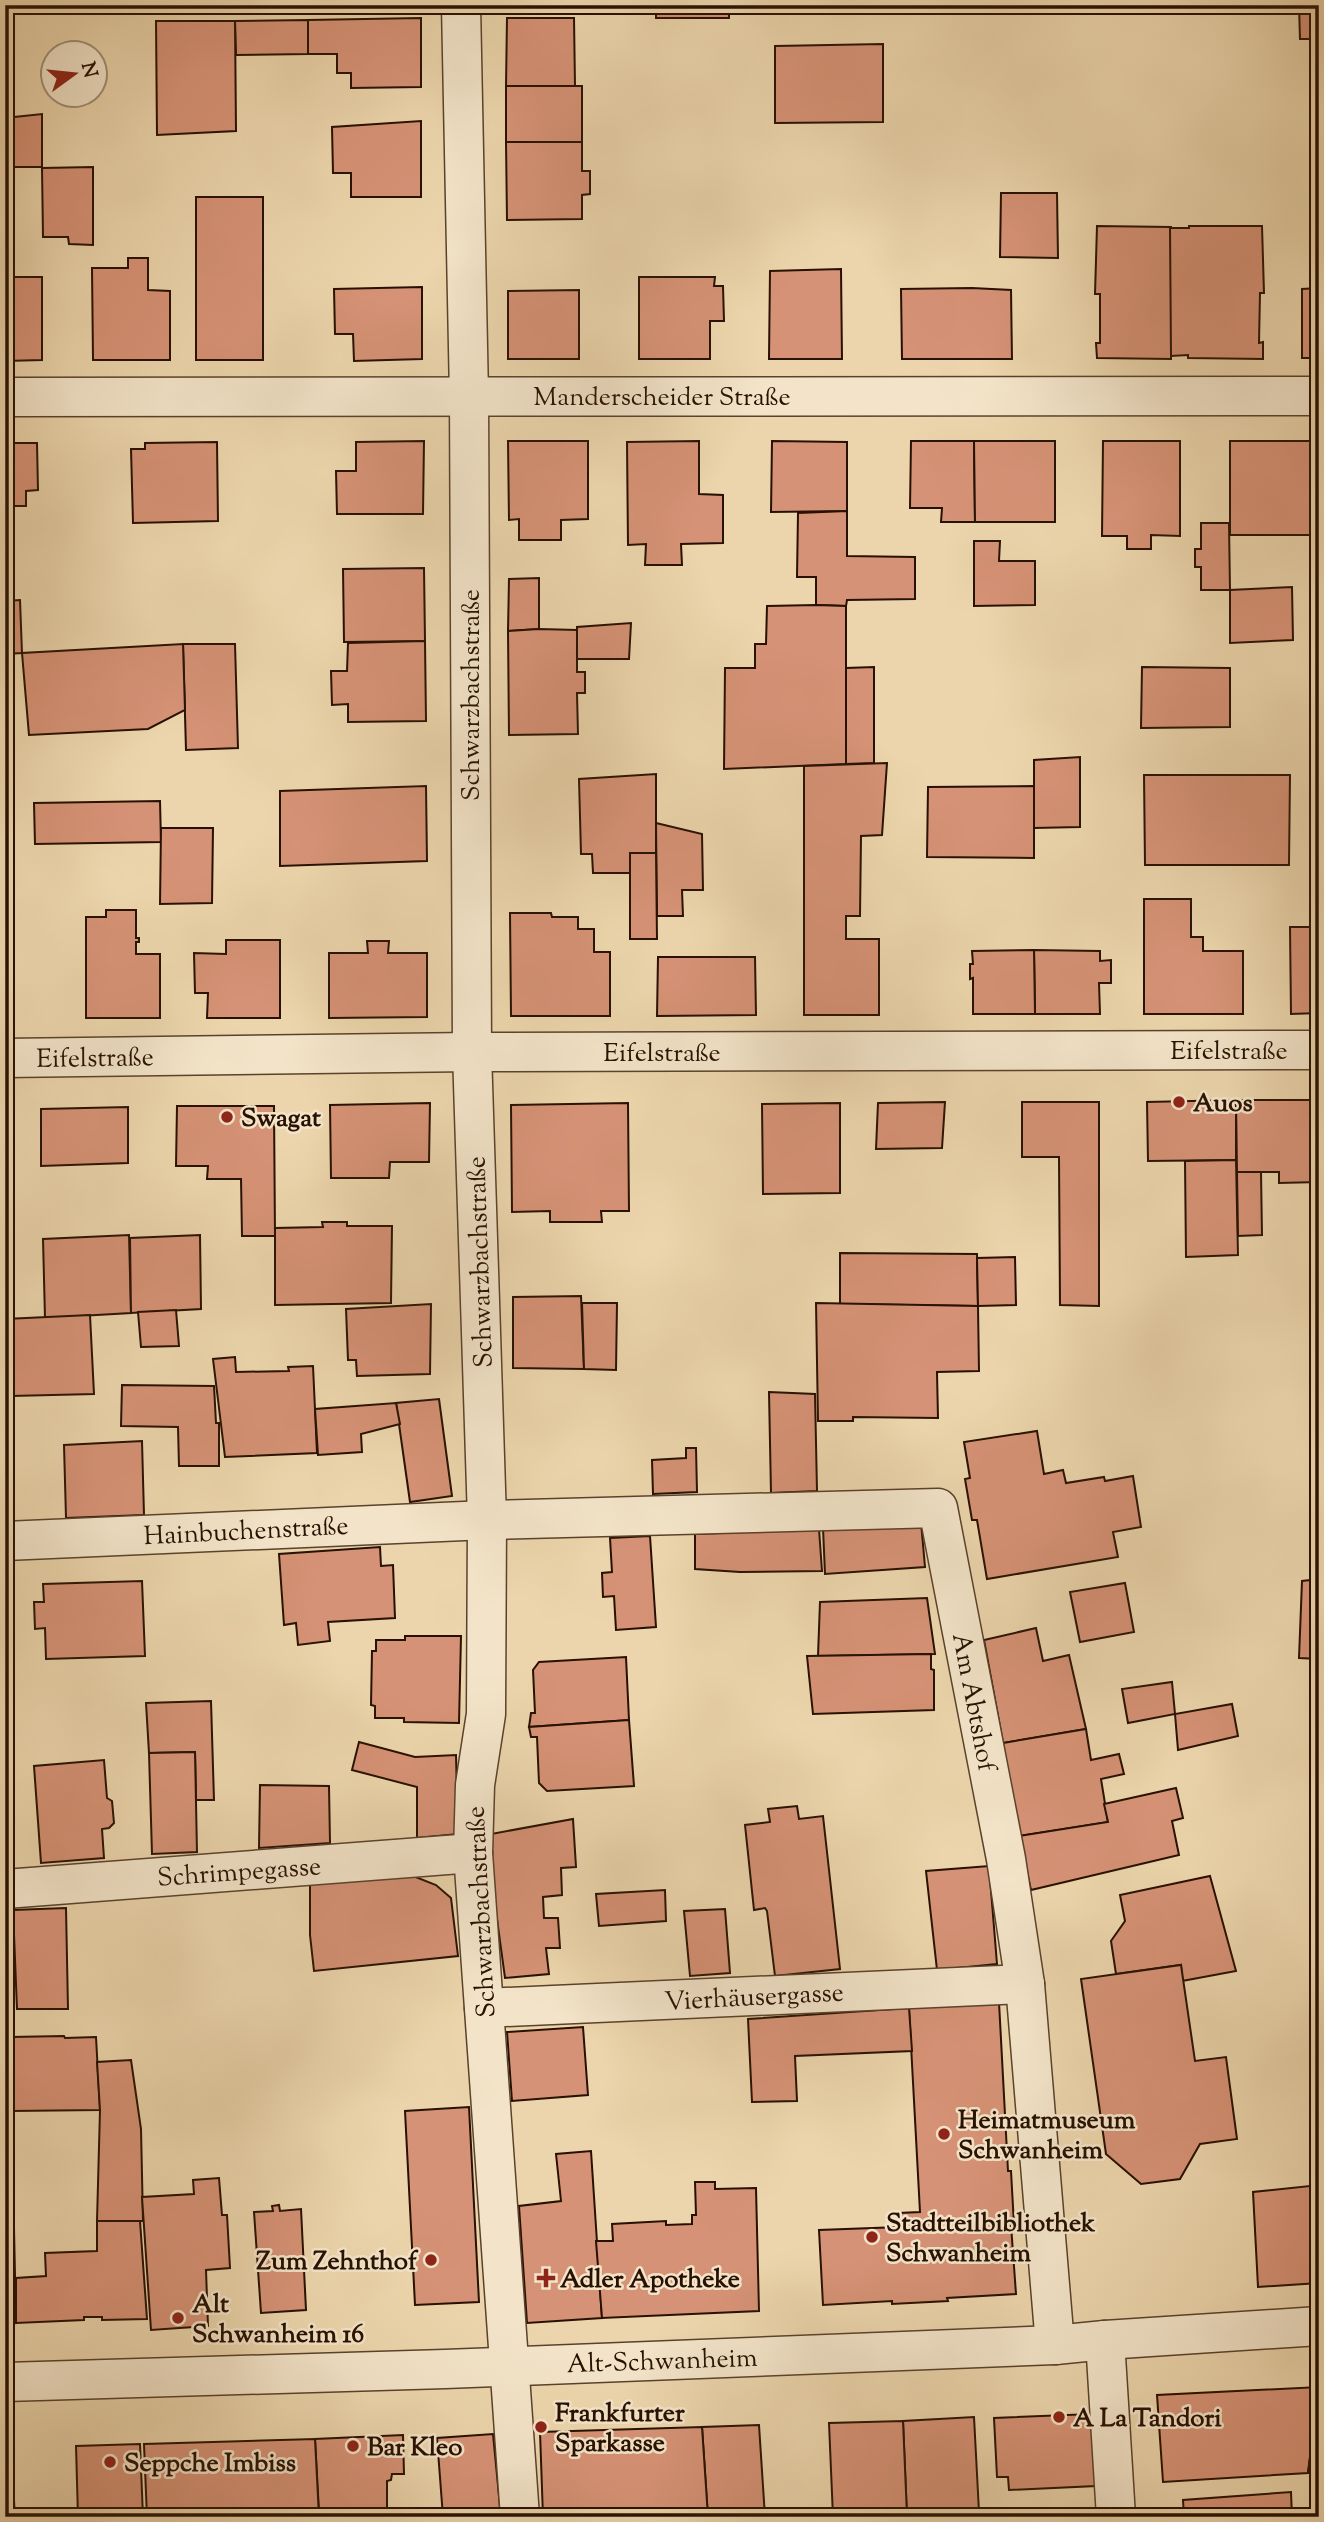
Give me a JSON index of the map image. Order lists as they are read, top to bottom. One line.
{"streets":{"street":["Manderscheider Straße","Schwarzbachstraße","Eifelstraße","Hainbuchenstraße","Am Abtshof","Schrimpegasse","Vierhäusergasse","Alt-Schwanheim"]},"crossings":[["Manderscheider Straße","Schwarzbachstraße"],["Schwarzbachstraße","Eifelstraße"],["Schwarzbachstraße","Hainbuchenstraße"],["Schwarzbachstraße","Am Abtshof"],["Schwarzbachstraße","Schrimpegasse"],["Schwarzbachstraße","Vierhäusergasse"],["Schwarzbachstraße","Alt-Schwanheim"],["Hainbuchenstraße","Am Abtshof"],["Am Abtshof","Vierhäusergasse"],["Am Abtshof","Alt-Schwanheim"]],"places":{"other":["Auos","Swagat","Heimatmuseum Schwanheim","Stadtteilbibliothek Schwanheim","Zum Zehnthof","Alt Schwanheim 16","A La Tandori","Frankfurter Sparkasse","Bar Kleo","Seppche Imbiss"],"health":["Adler Apotheke"]},"north":"right"}
